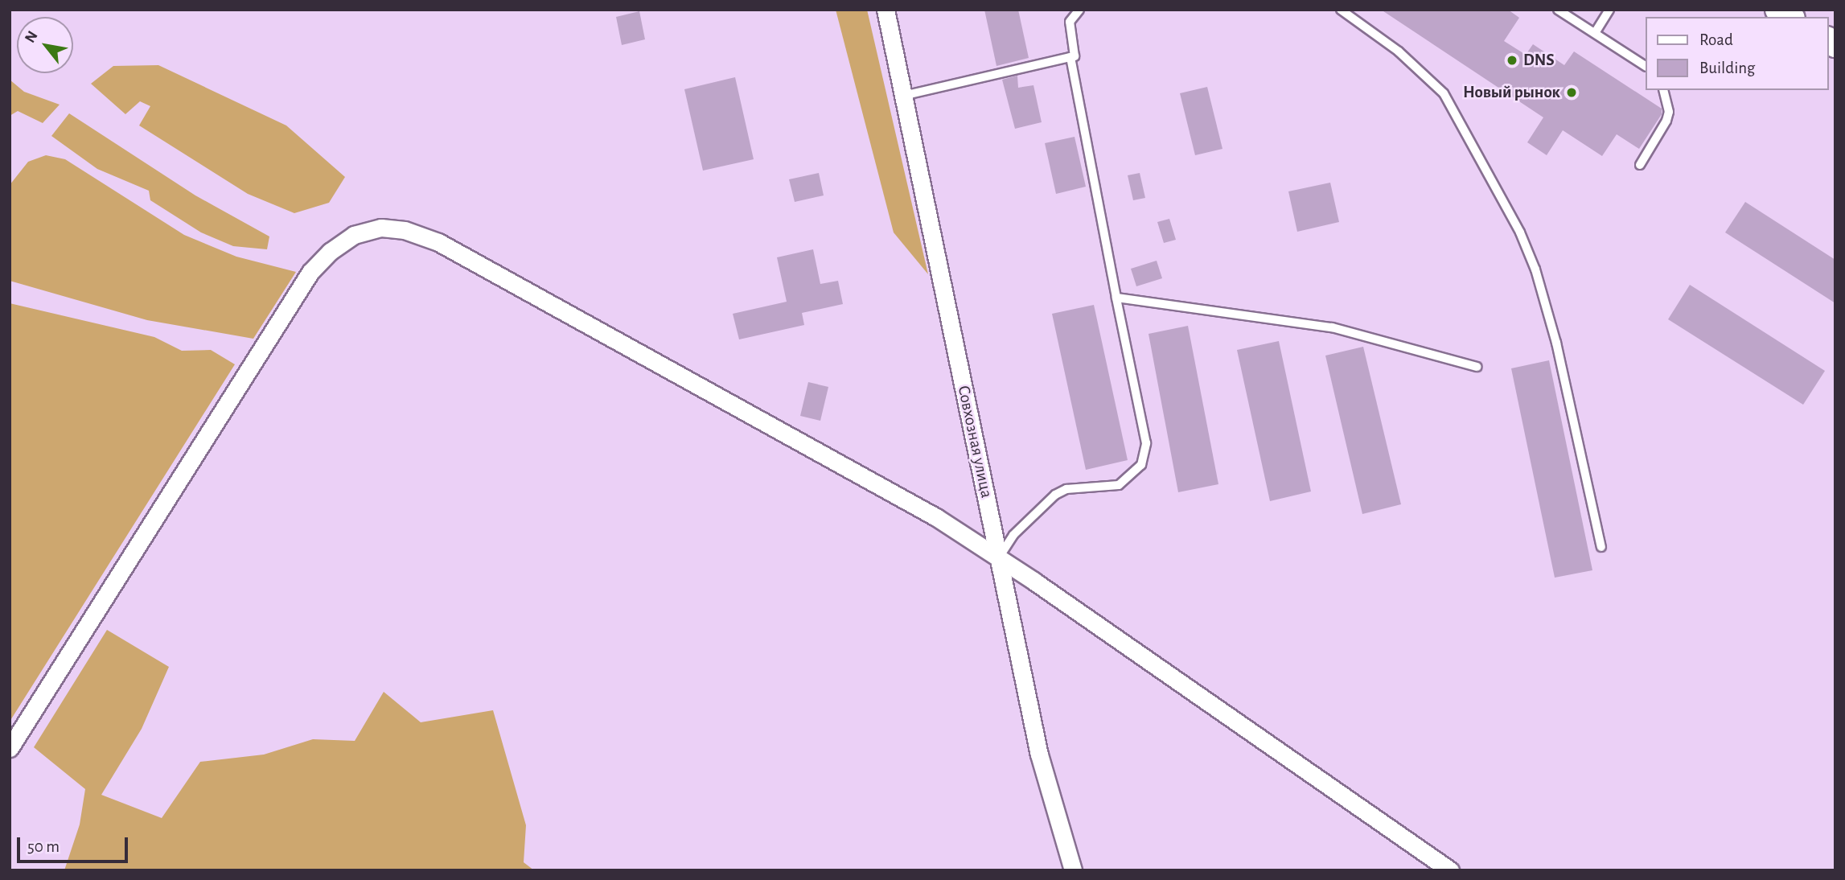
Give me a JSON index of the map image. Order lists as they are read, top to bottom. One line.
{"streets":{"street":["Совхозная улица"]},"places":["DNS","Новый рынок"],"legend":["Road","Building"],"scale_bar":"50 m","north":"top left"}
